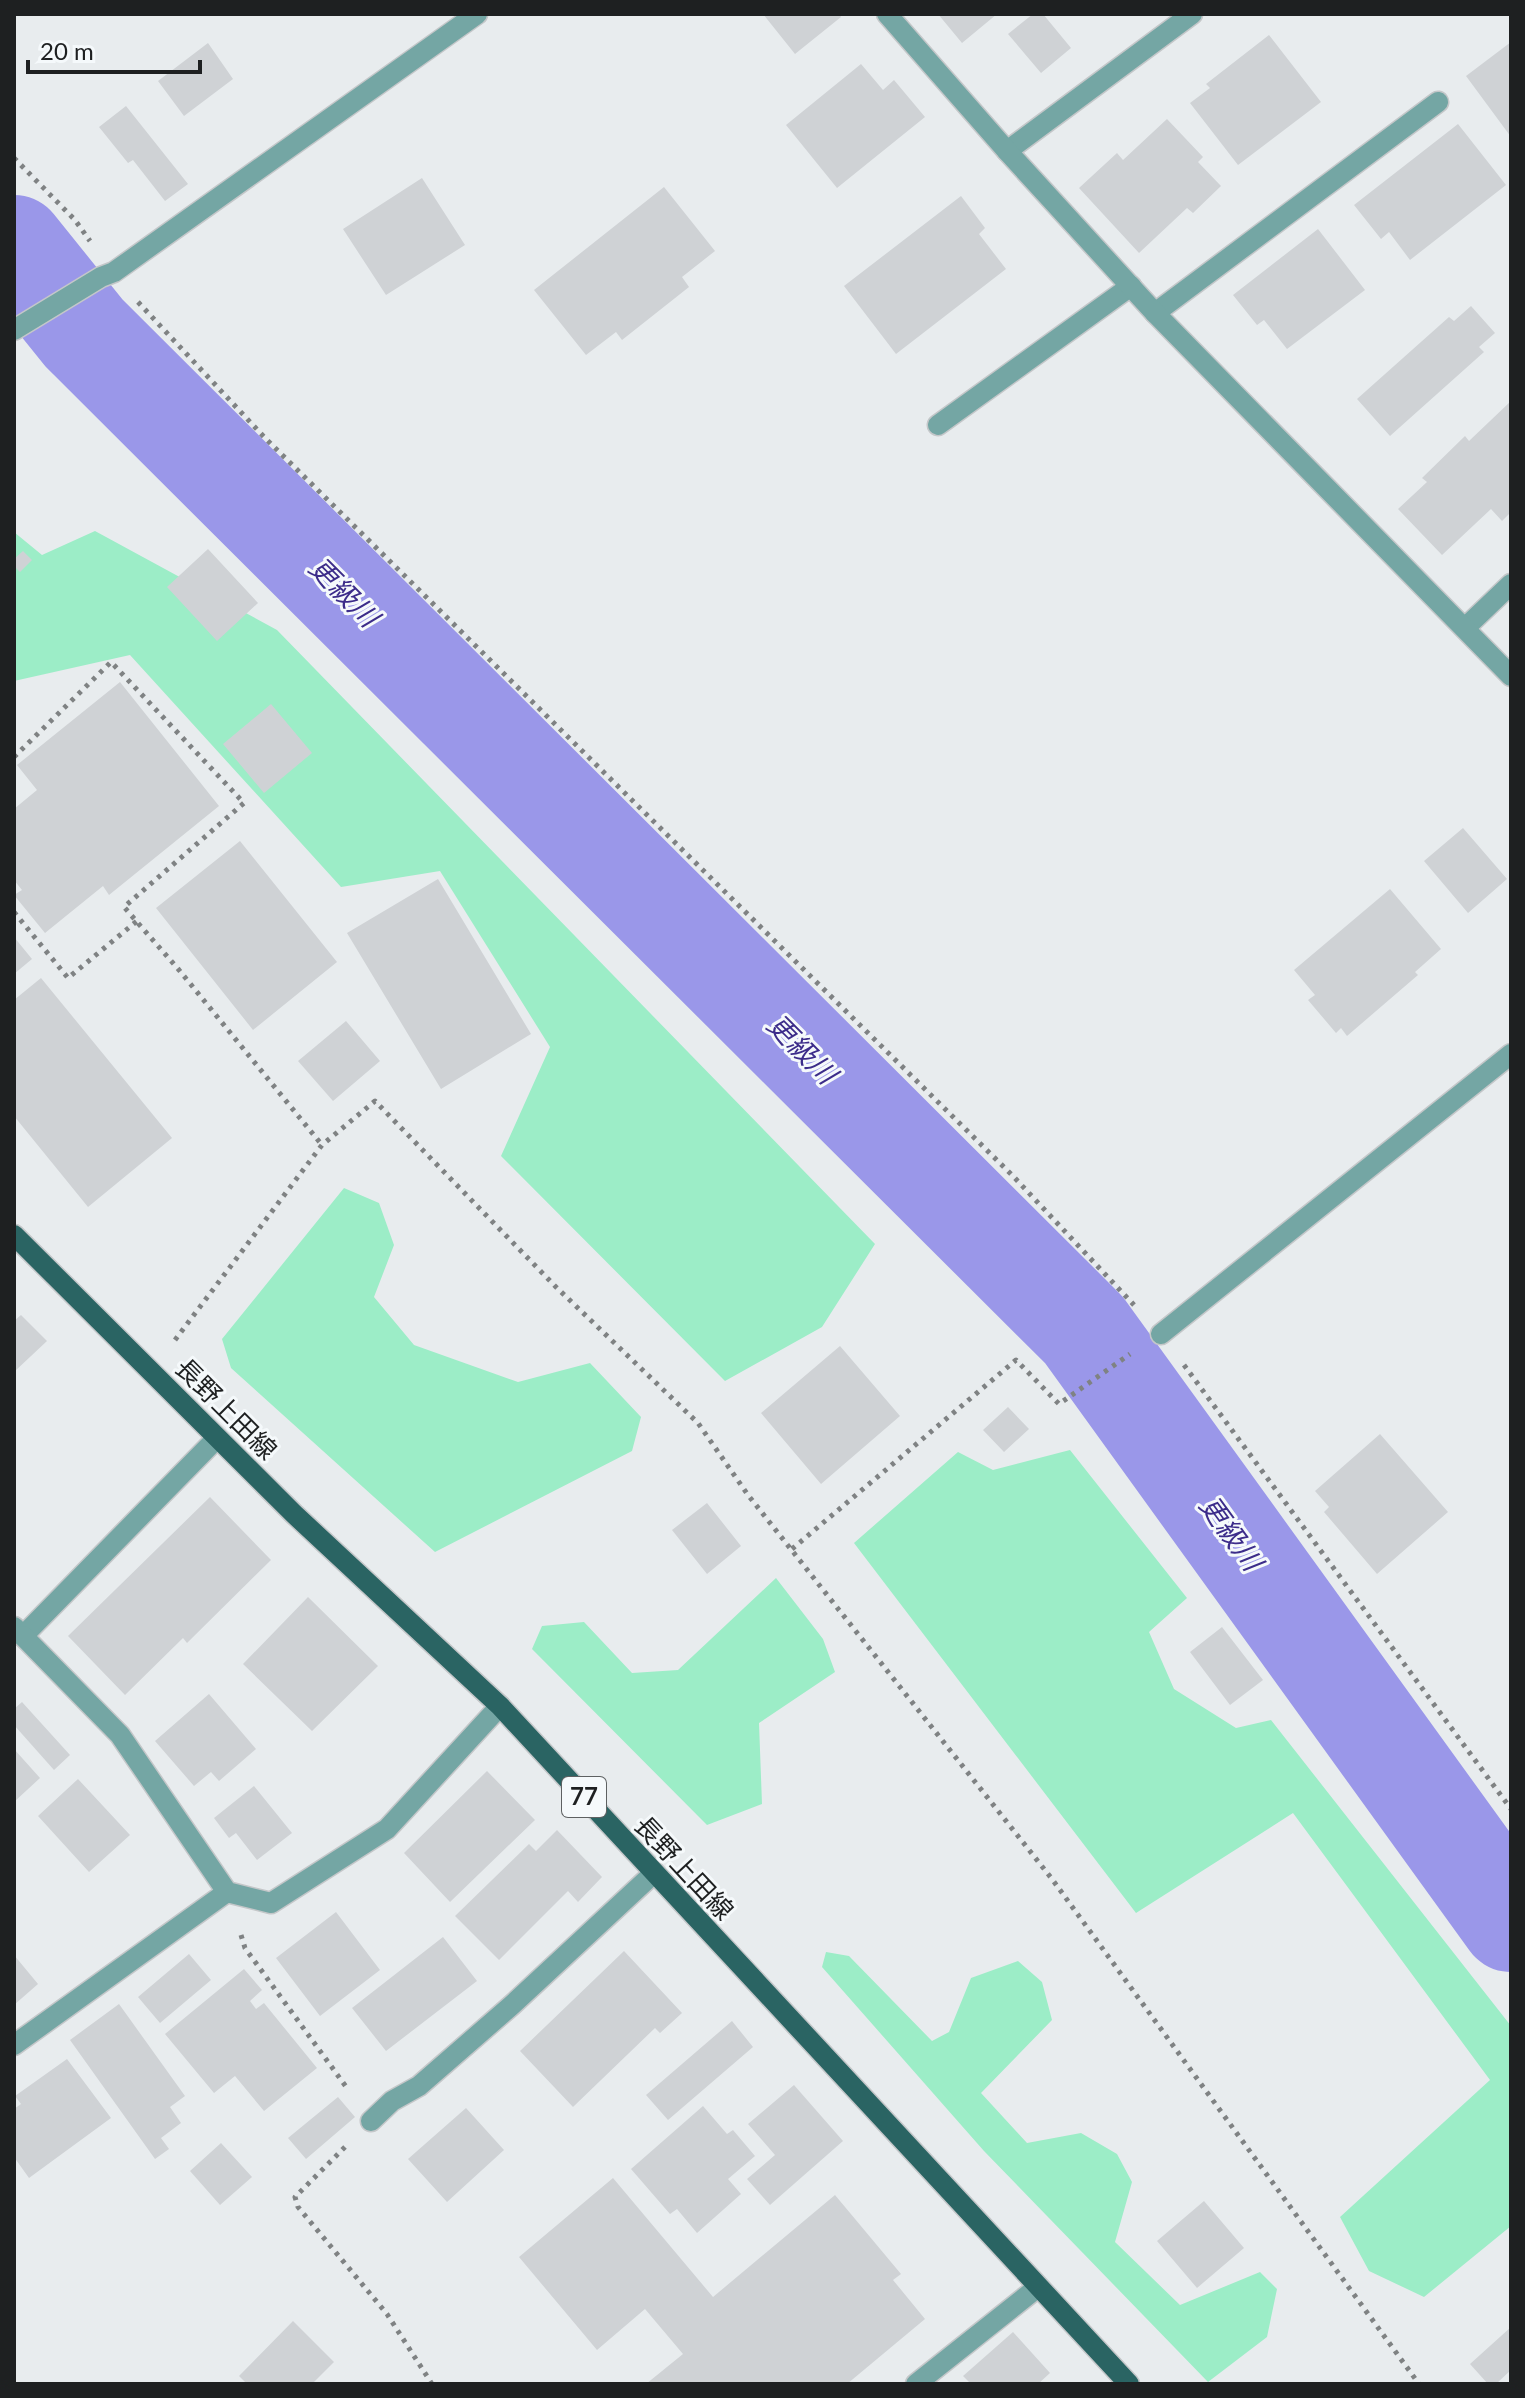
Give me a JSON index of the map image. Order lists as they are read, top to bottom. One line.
{"streets":{"main road":["長野上田線","77"]},"water":["更級川"],"scale_bar":"20 m"}
